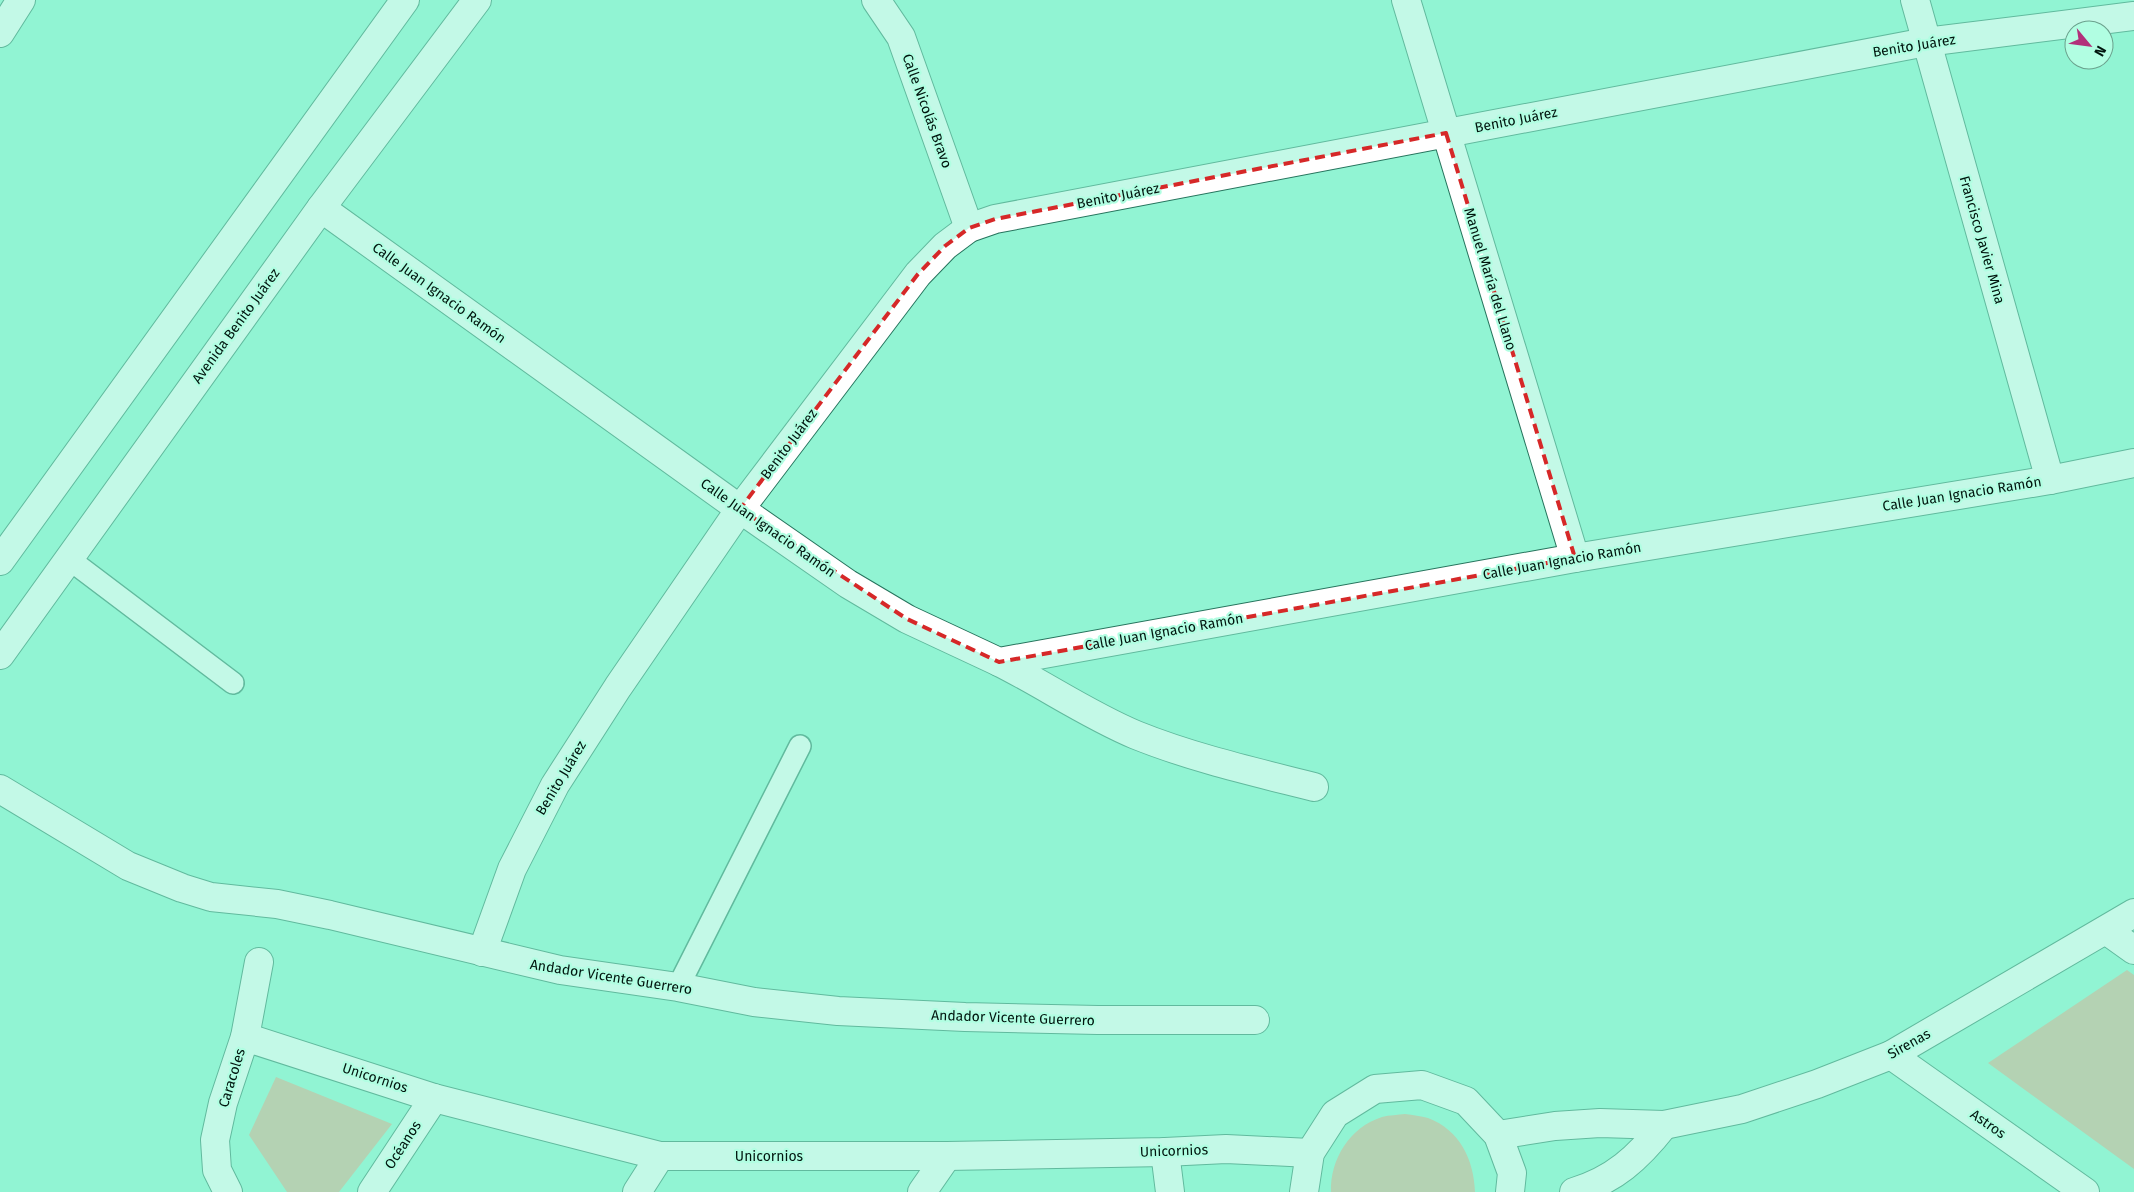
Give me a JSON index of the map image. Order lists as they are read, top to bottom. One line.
{"streets":{"street":["Benito Juárez","Calle Nicolás Bravo","Francisco Javier Mina","Manuel María del Llano","Calle Juan Ignacio Ramón","Avenida Benito Juárez","Andador Vicente Guerrero","Sirenas","Caracoles","Unicornios","Astros","Océanos"]},"crossings":[["Benito Juárez","Calle Nicolás Bravo"],["Benito Juárez","Francisco Javier Mina"],["Benito Juárez","Manuel María del Llano"],["Benito Juárez","Calle Juan Ignacio Ramón"],["Benito Juárez","Andador Vicente Guerrero"],["Francisco Javier Mina","Calle Juan Ignacio Ramón"],["Manuel María del Llano","Calle Juan Ignacio Ramón"],["Calle Juan Ignacio Ramón","Avenida Benito Juárez"],["Sirenas","Astros"],["Caracoles","Unicornios"],["Unicornios","Océanos"]],"north":"bottom right"}
